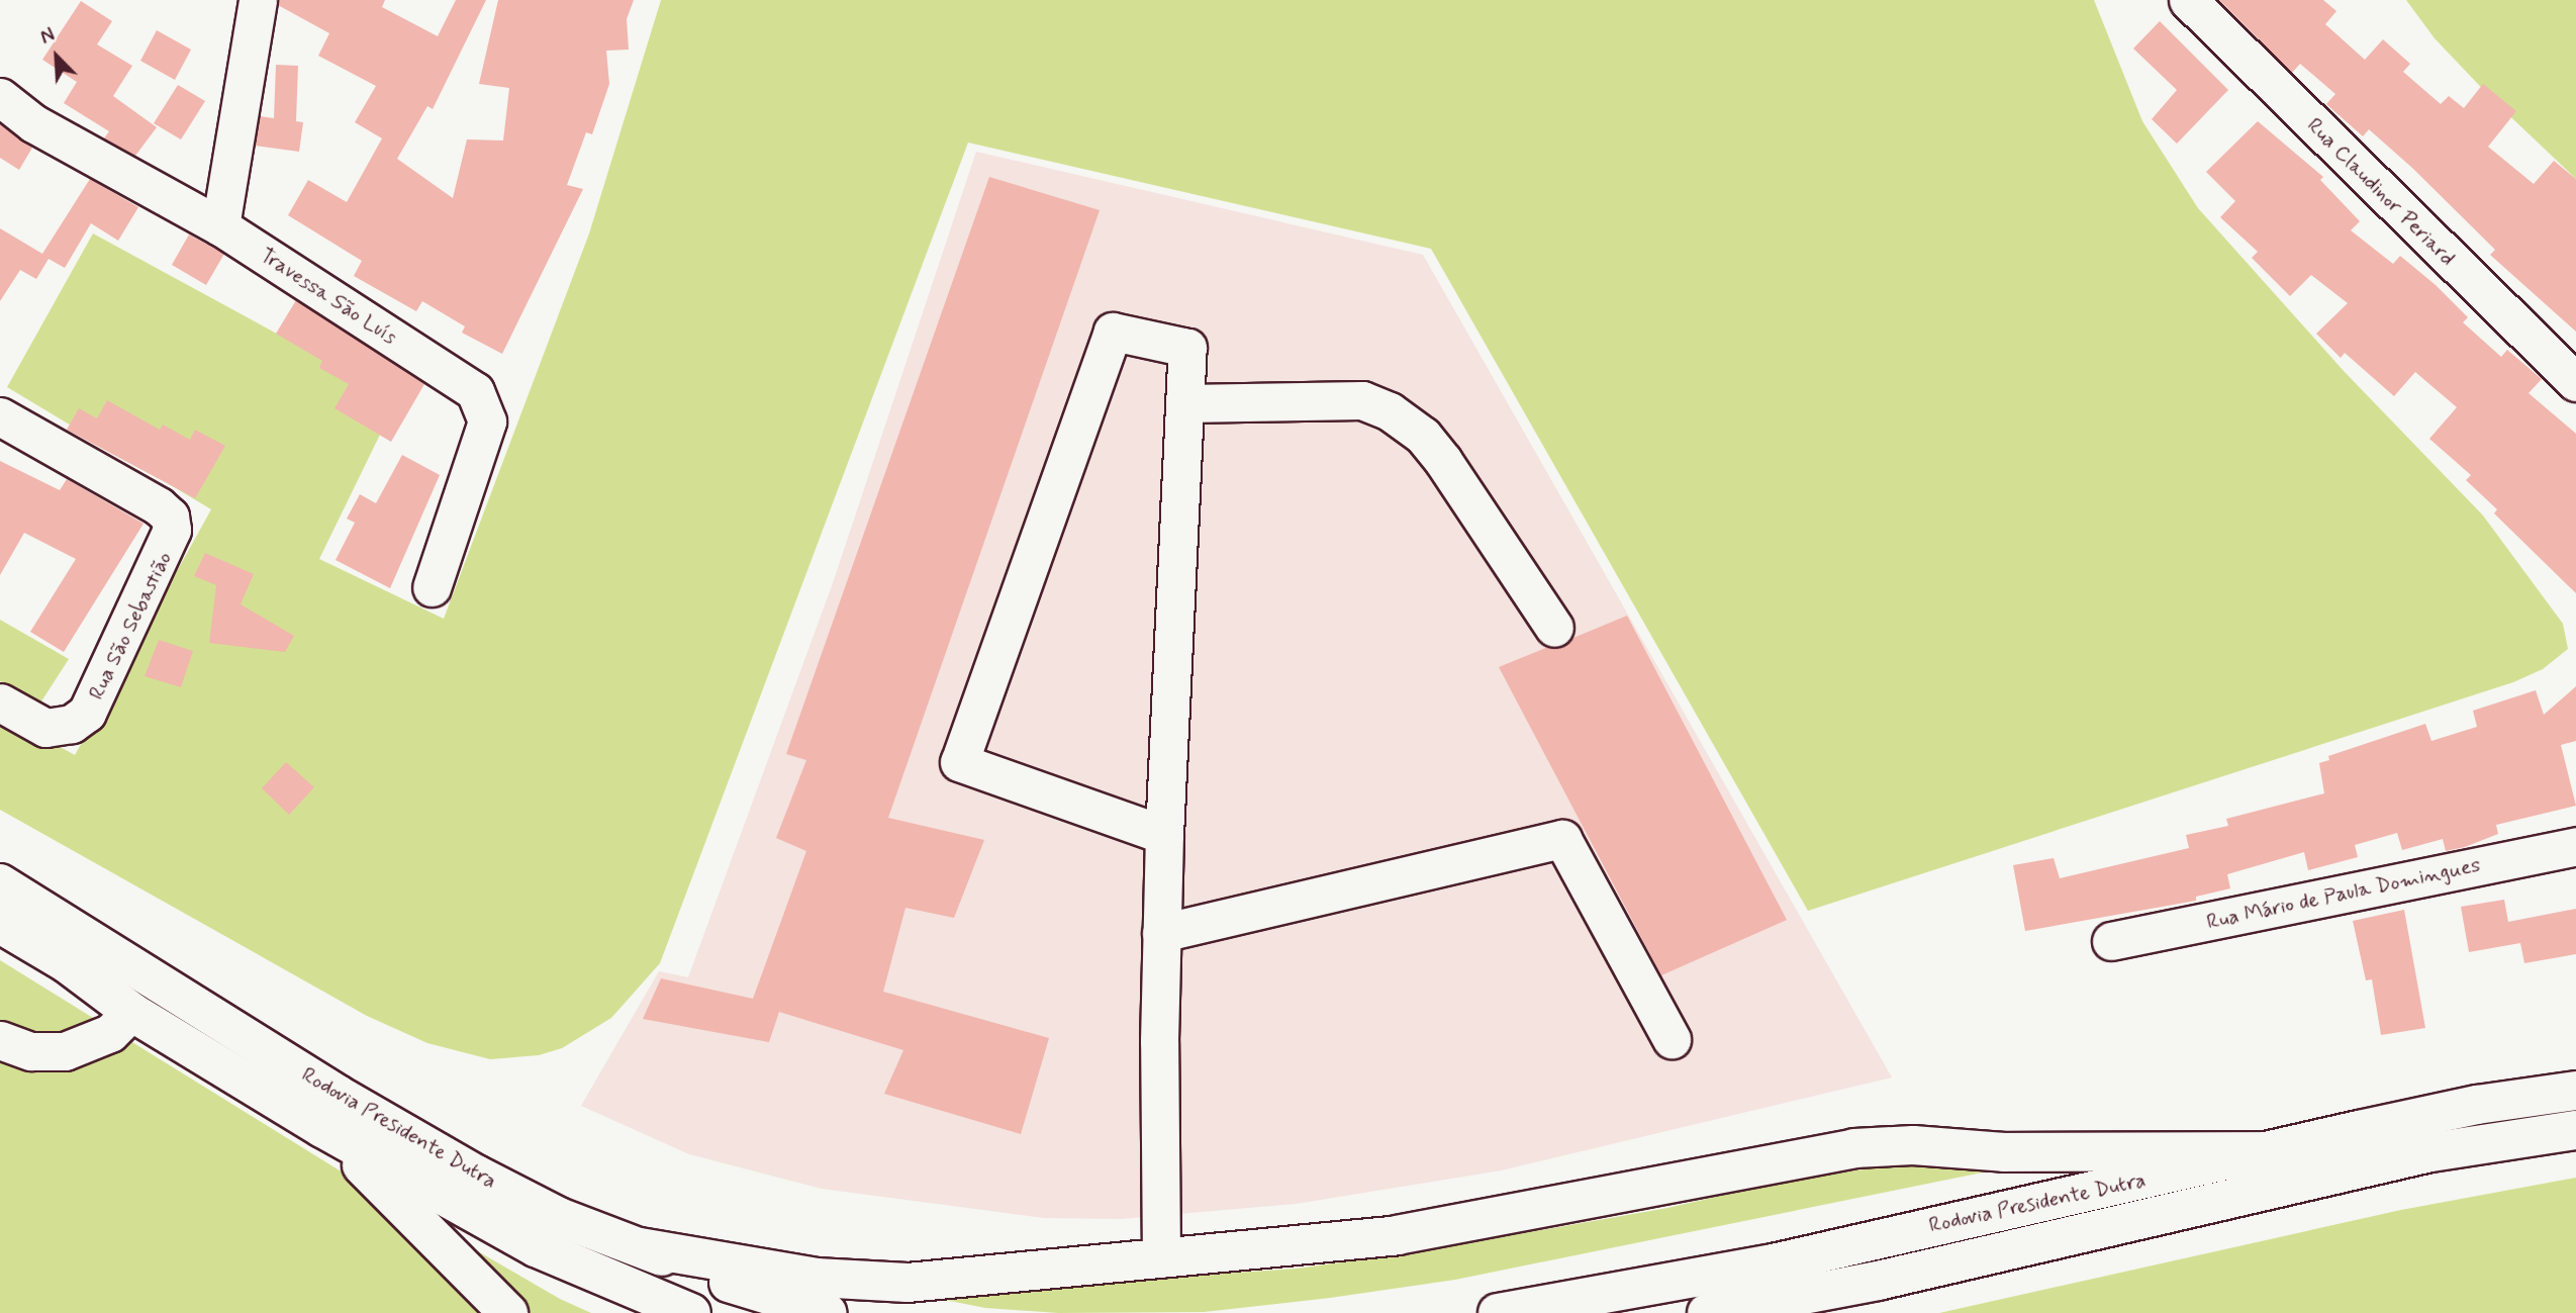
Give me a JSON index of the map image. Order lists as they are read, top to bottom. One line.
{"streets":{"highway":["Rodovia Presidente Dutra"],"street":["Rua Claudinor Periard","Travessa São Luís","Rua São Sebastião","Rua Mário de Paula Domingues"]},"north":"top left"}
